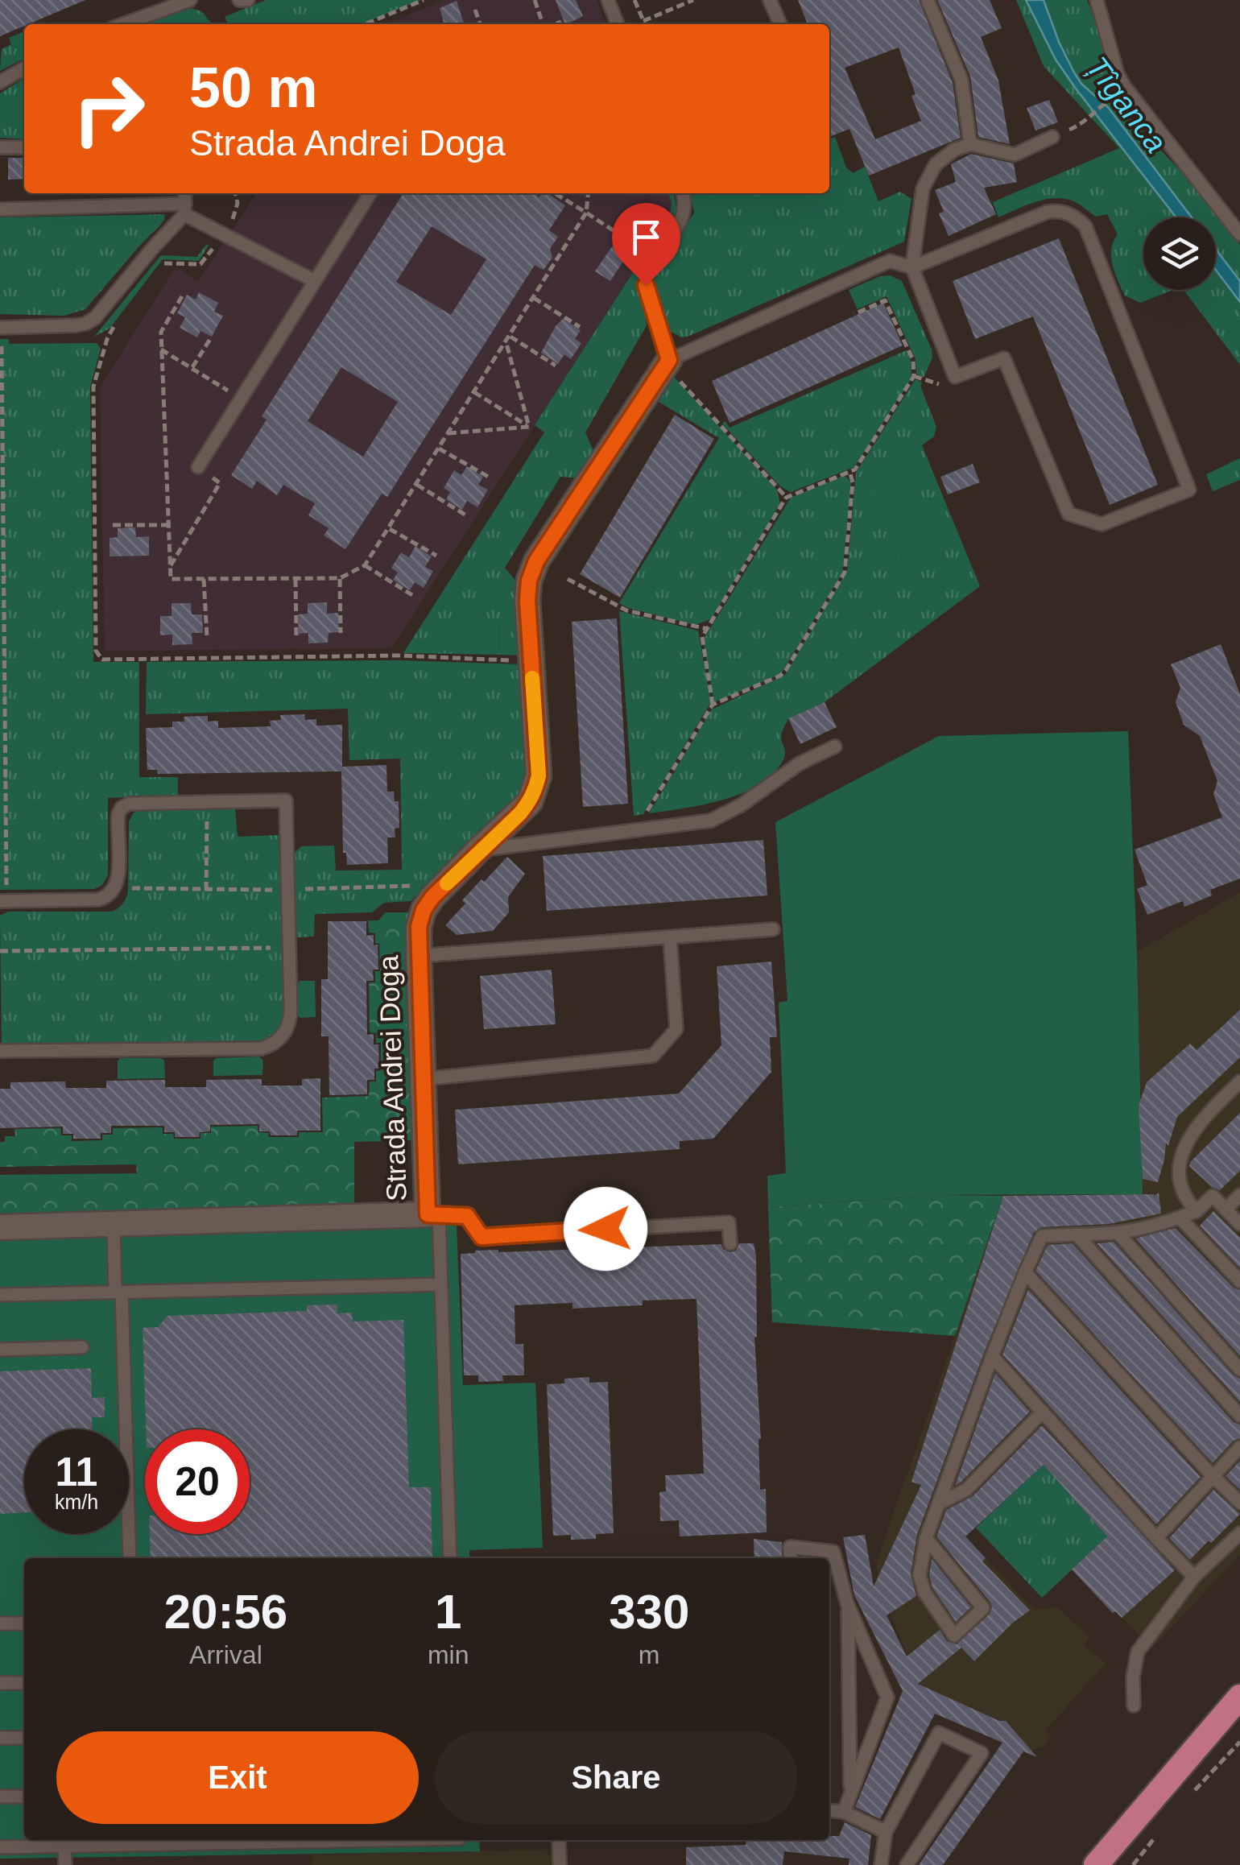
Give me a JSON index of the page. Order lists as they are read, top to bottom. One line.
{"streets":{"street":["Strada Andrei Doga"]},"water":["Țîganca"],"page":{"turn":["50 m","Strada Andrei Doga"],"speed":"11 km/h","limit":"20","eta":["20:56","Arrival","1","min","330","m"],"buttons":["Exit","Share"]}}
